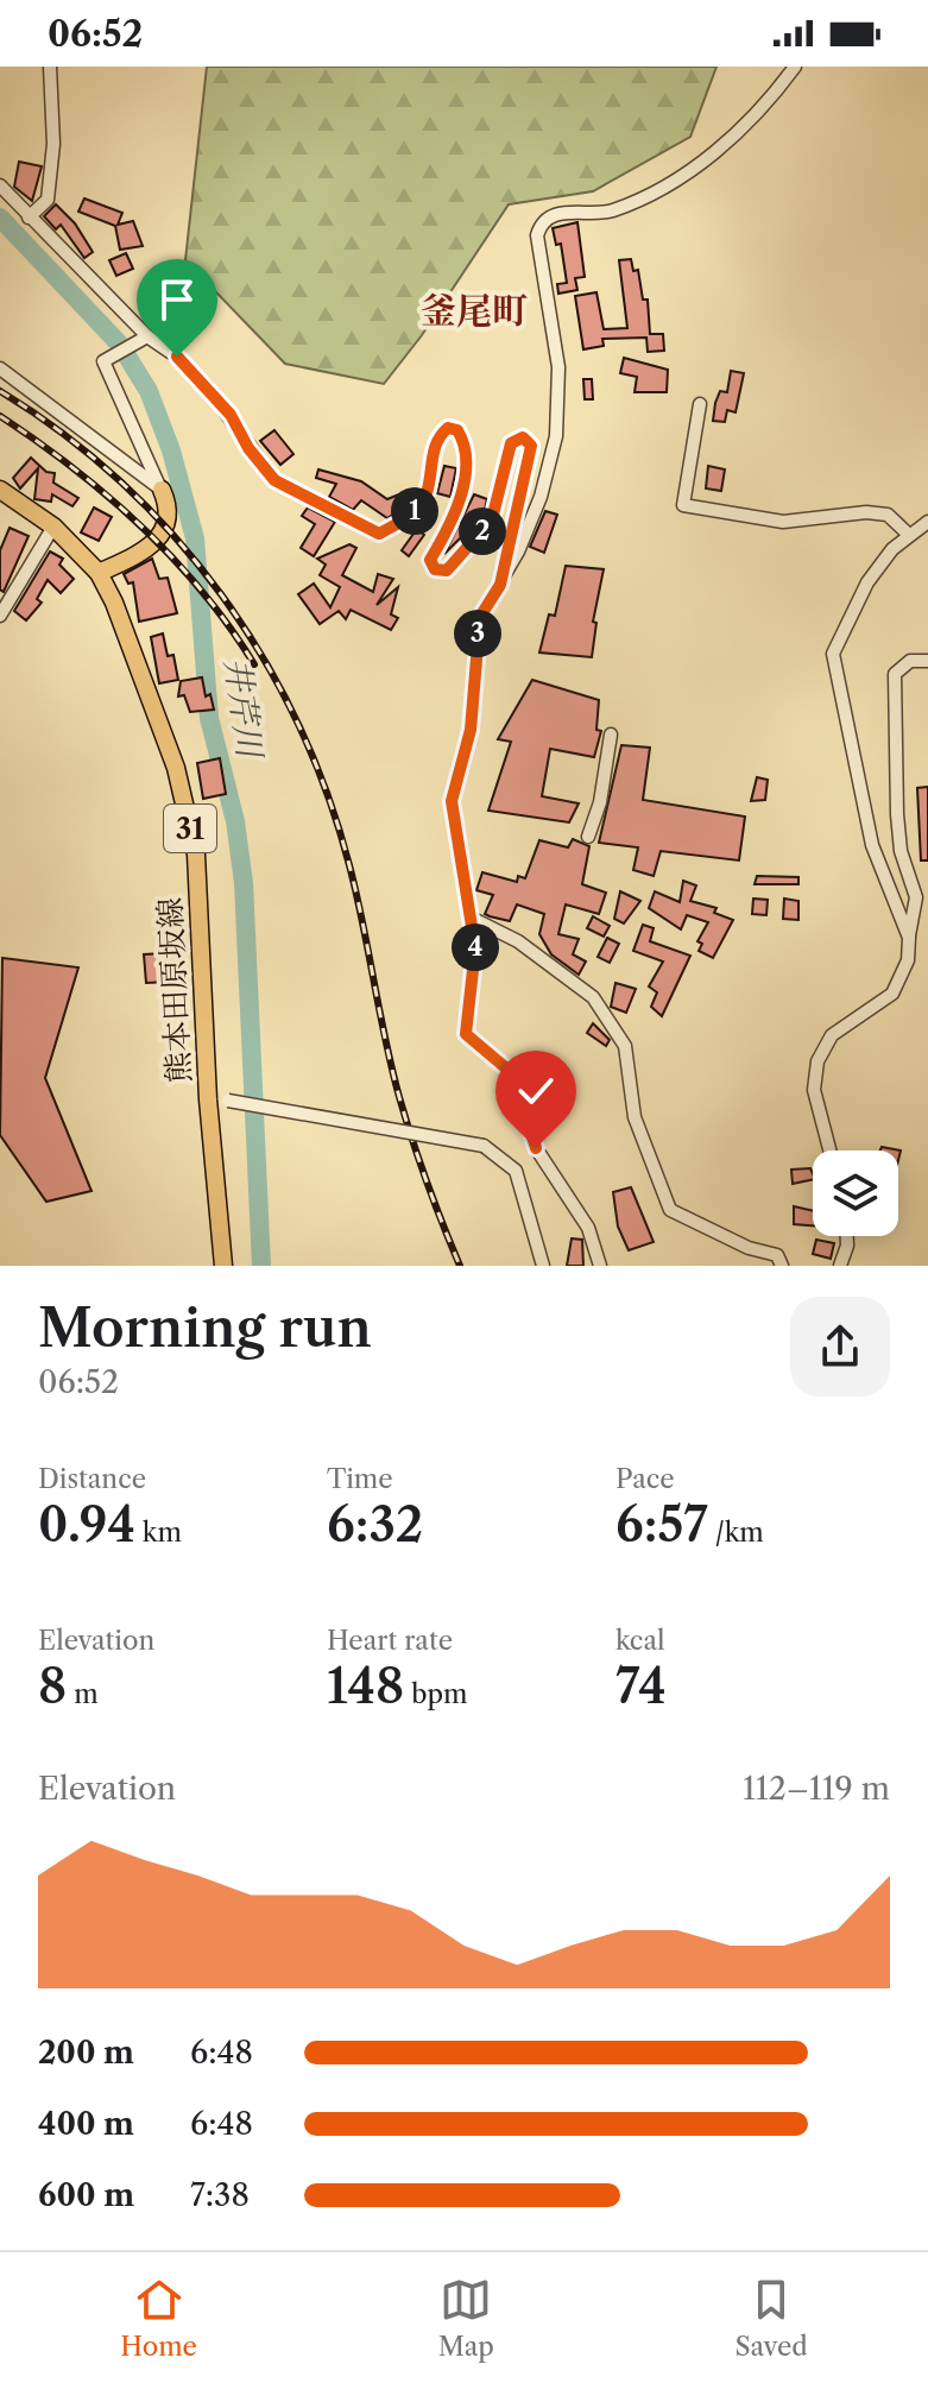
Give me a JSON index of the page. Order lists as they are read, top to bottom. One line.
{"streets":{"main road":["31","熊本田原坂線"]},"districts":["釜尾町"],"water":["井芹川"],"page":{"status":"06:52","pins":["1","2","3","4"],"heading":["Morning run","06:52"],"stats":[["Distance","0.94 km"],["Time","6:32"],["Pace","6:57 /km"],["Elevation","8 m"],["Heart rate","148 bpm"],["kcal","74"]],"chart":["Elevation","112–119 m"],"list":[{"name":"200 m","note":"6:48"},{"name":"400 m","note":"6:48"},{"name":"600 m","note":"7:38"}],"tabs":["Home","Map","Saved"]}}
